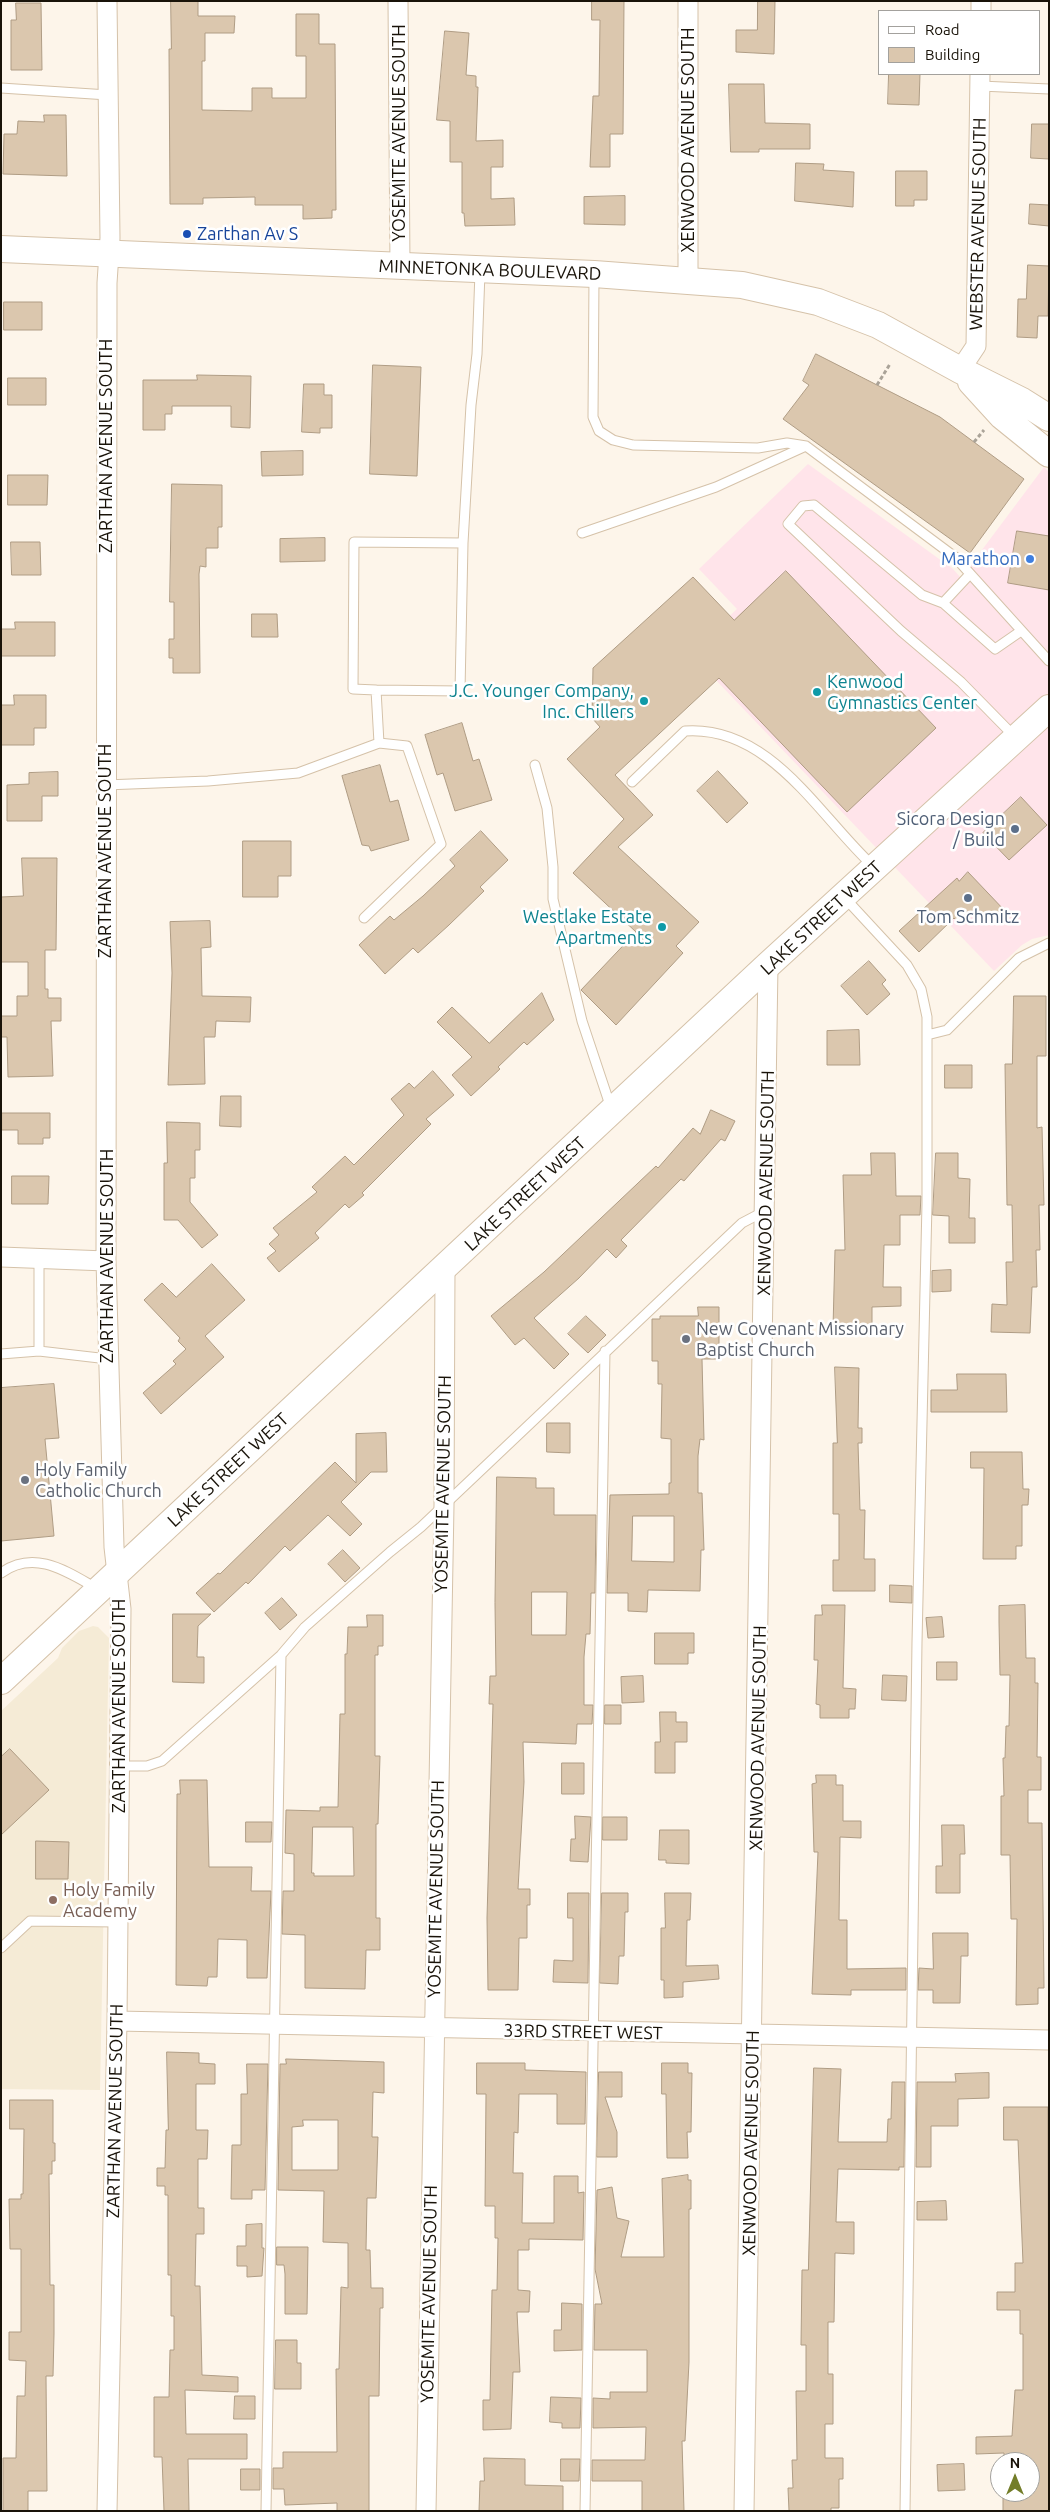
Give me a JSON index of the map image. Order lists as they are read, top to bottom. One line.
{"streets":{"street":["YOSEMITE AVENUE SOUTH","XENWOOD AVENUE SOUTH","WEBSTER AVENUE SOUTH","MINNETONKA BOULEVARD","ZARTHAN AVENUE SOUTH","LAKE STREET WEST","33RD STREET WEST"]},"crossings":[["YOSEMITE AVENUE SOUTH","MINNETONKA BOULEVARD"],["YOSEMITE AVENUE SOUTH","LAKE STREET WEST"],["YOSEMITE AVENUE SOUTH","33RD STREET WEST"],["XENWOOD AVENUE SOUTH","MINNETONKA BOULEVARD"],["XENWOOD AVENUE SOUTH","LAKE STREET WEST"],["XENWOOD AVENUE SOUTH","33RD STREET WEST"],["WEBSTER AVENUE SOUTH","MINNETONKA BOULEVARD"],["MINNETONKA BOULEVARD","ZARTHAN AVENUE SOUTH"],["ZARTHAN AVENUE SOUTH","LAKE STREET WEST"],["ZARTHAN AVENUE SOUTH","33RD STREET WEST"]],"places":["Zarthan Av S","Marathon","Kenwood Gymnastics Center","J.C. Younger Company, Inc. Chillers","Sicora Design / Build","Tom Schmitz","Westlake Estate Apartments","New Covenant Missionary Baptist Church","Holy Family Catholic Church","Holy Family Academy"],"legend":["Road","Building"],"north":"top"}
